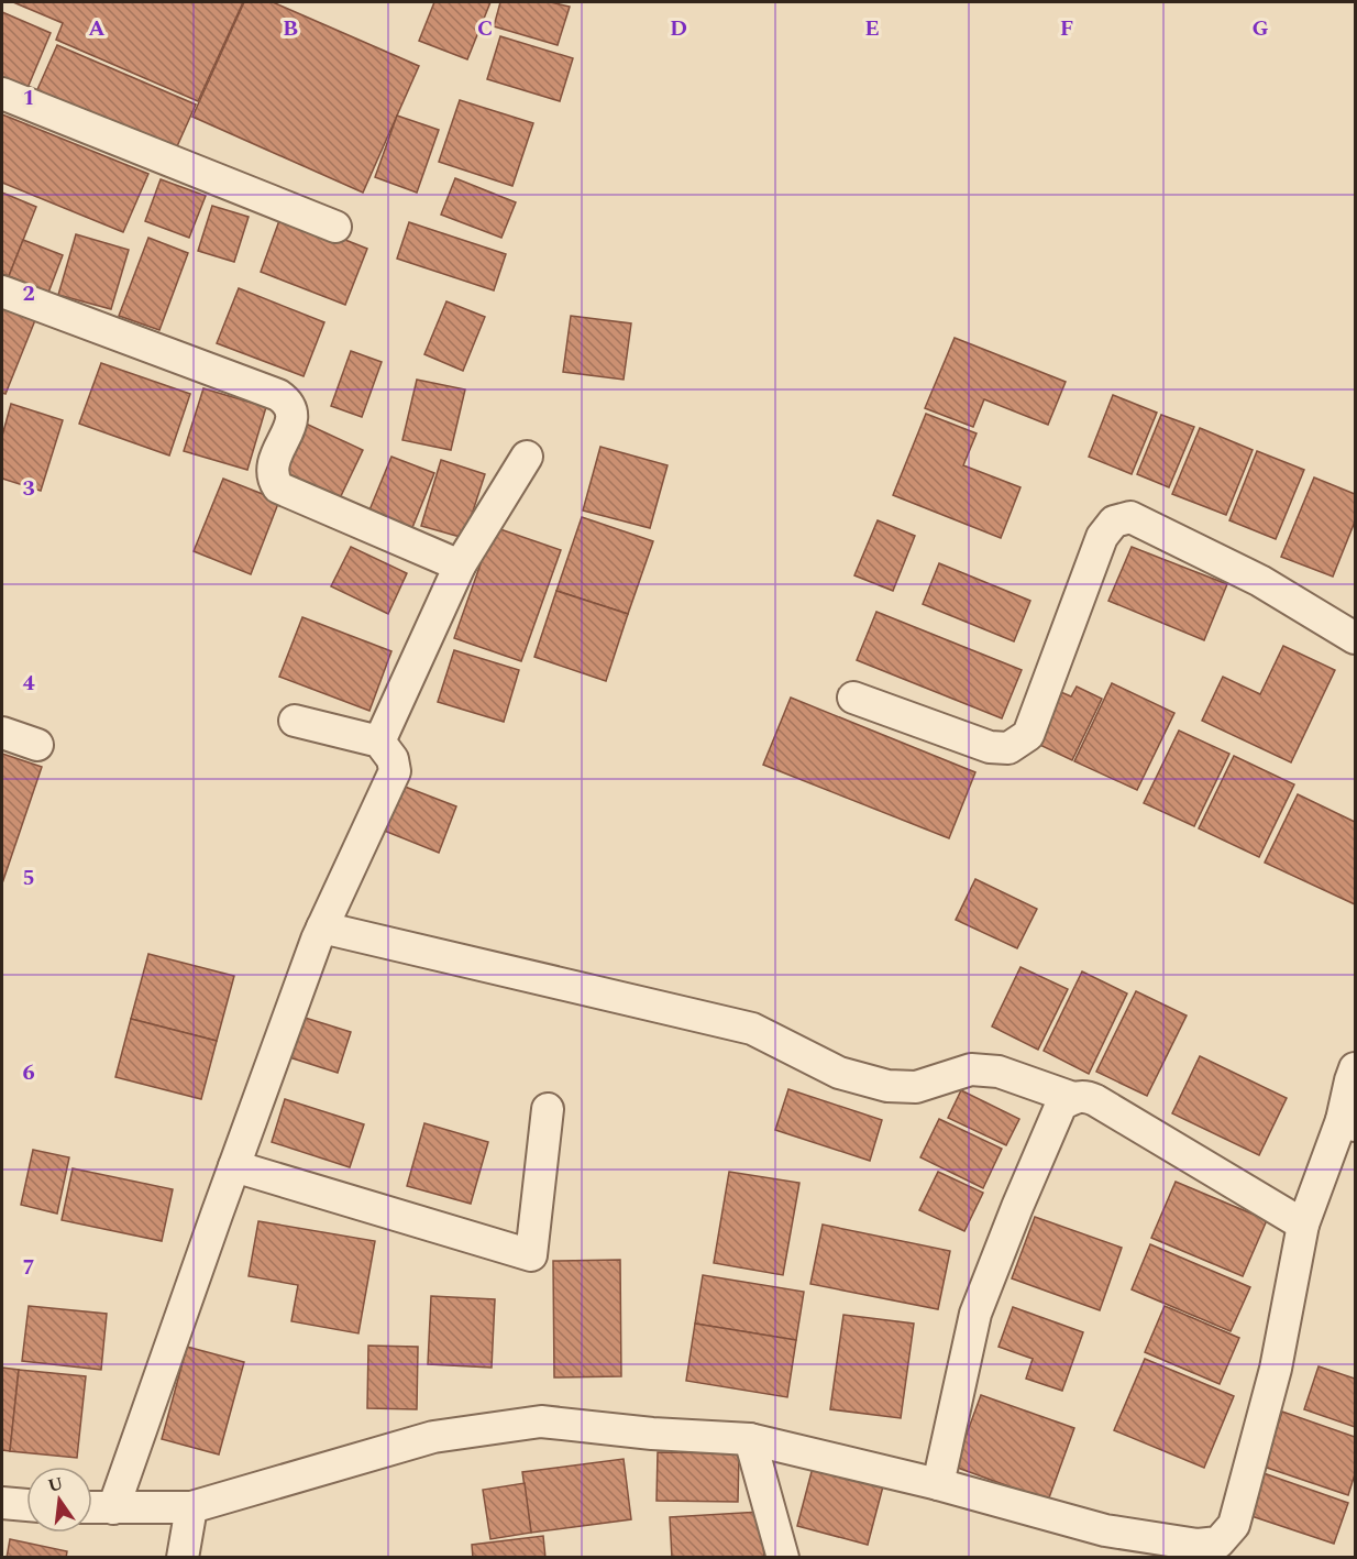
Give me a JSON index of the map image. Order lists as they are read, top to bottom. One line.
{"north":"top","grid":{"columns":["A","B","C","D","E","F","G"],"rows":["1","2","3","4","5","6","7"]}}
